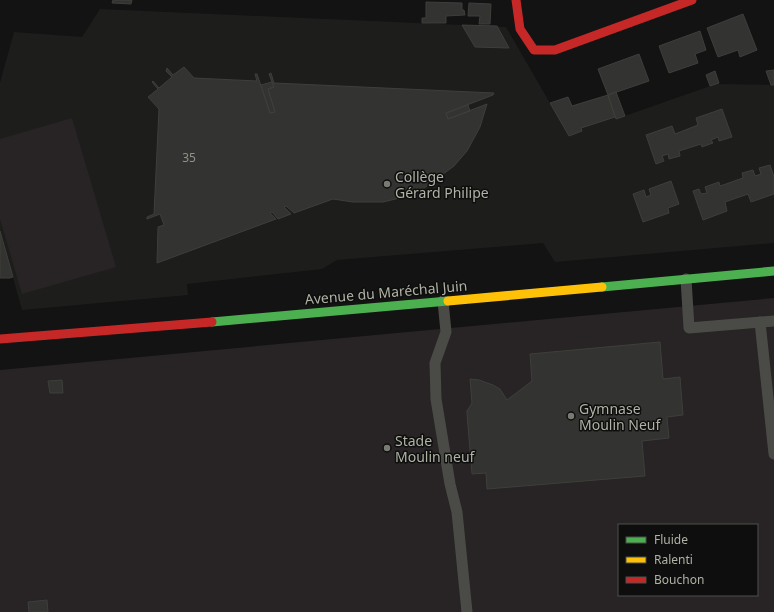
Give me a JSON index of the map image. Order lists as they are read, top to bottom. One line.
{"streets":{"street":["Avenue du Maréchal Juin"]},"places":["Collège Gérard Philipe","Gymnase Moulin Neuf","Stade Moulin neuf"],"house_numbers":["35"],"legend":["Fluide","Ralenti","Bouchon"]}
